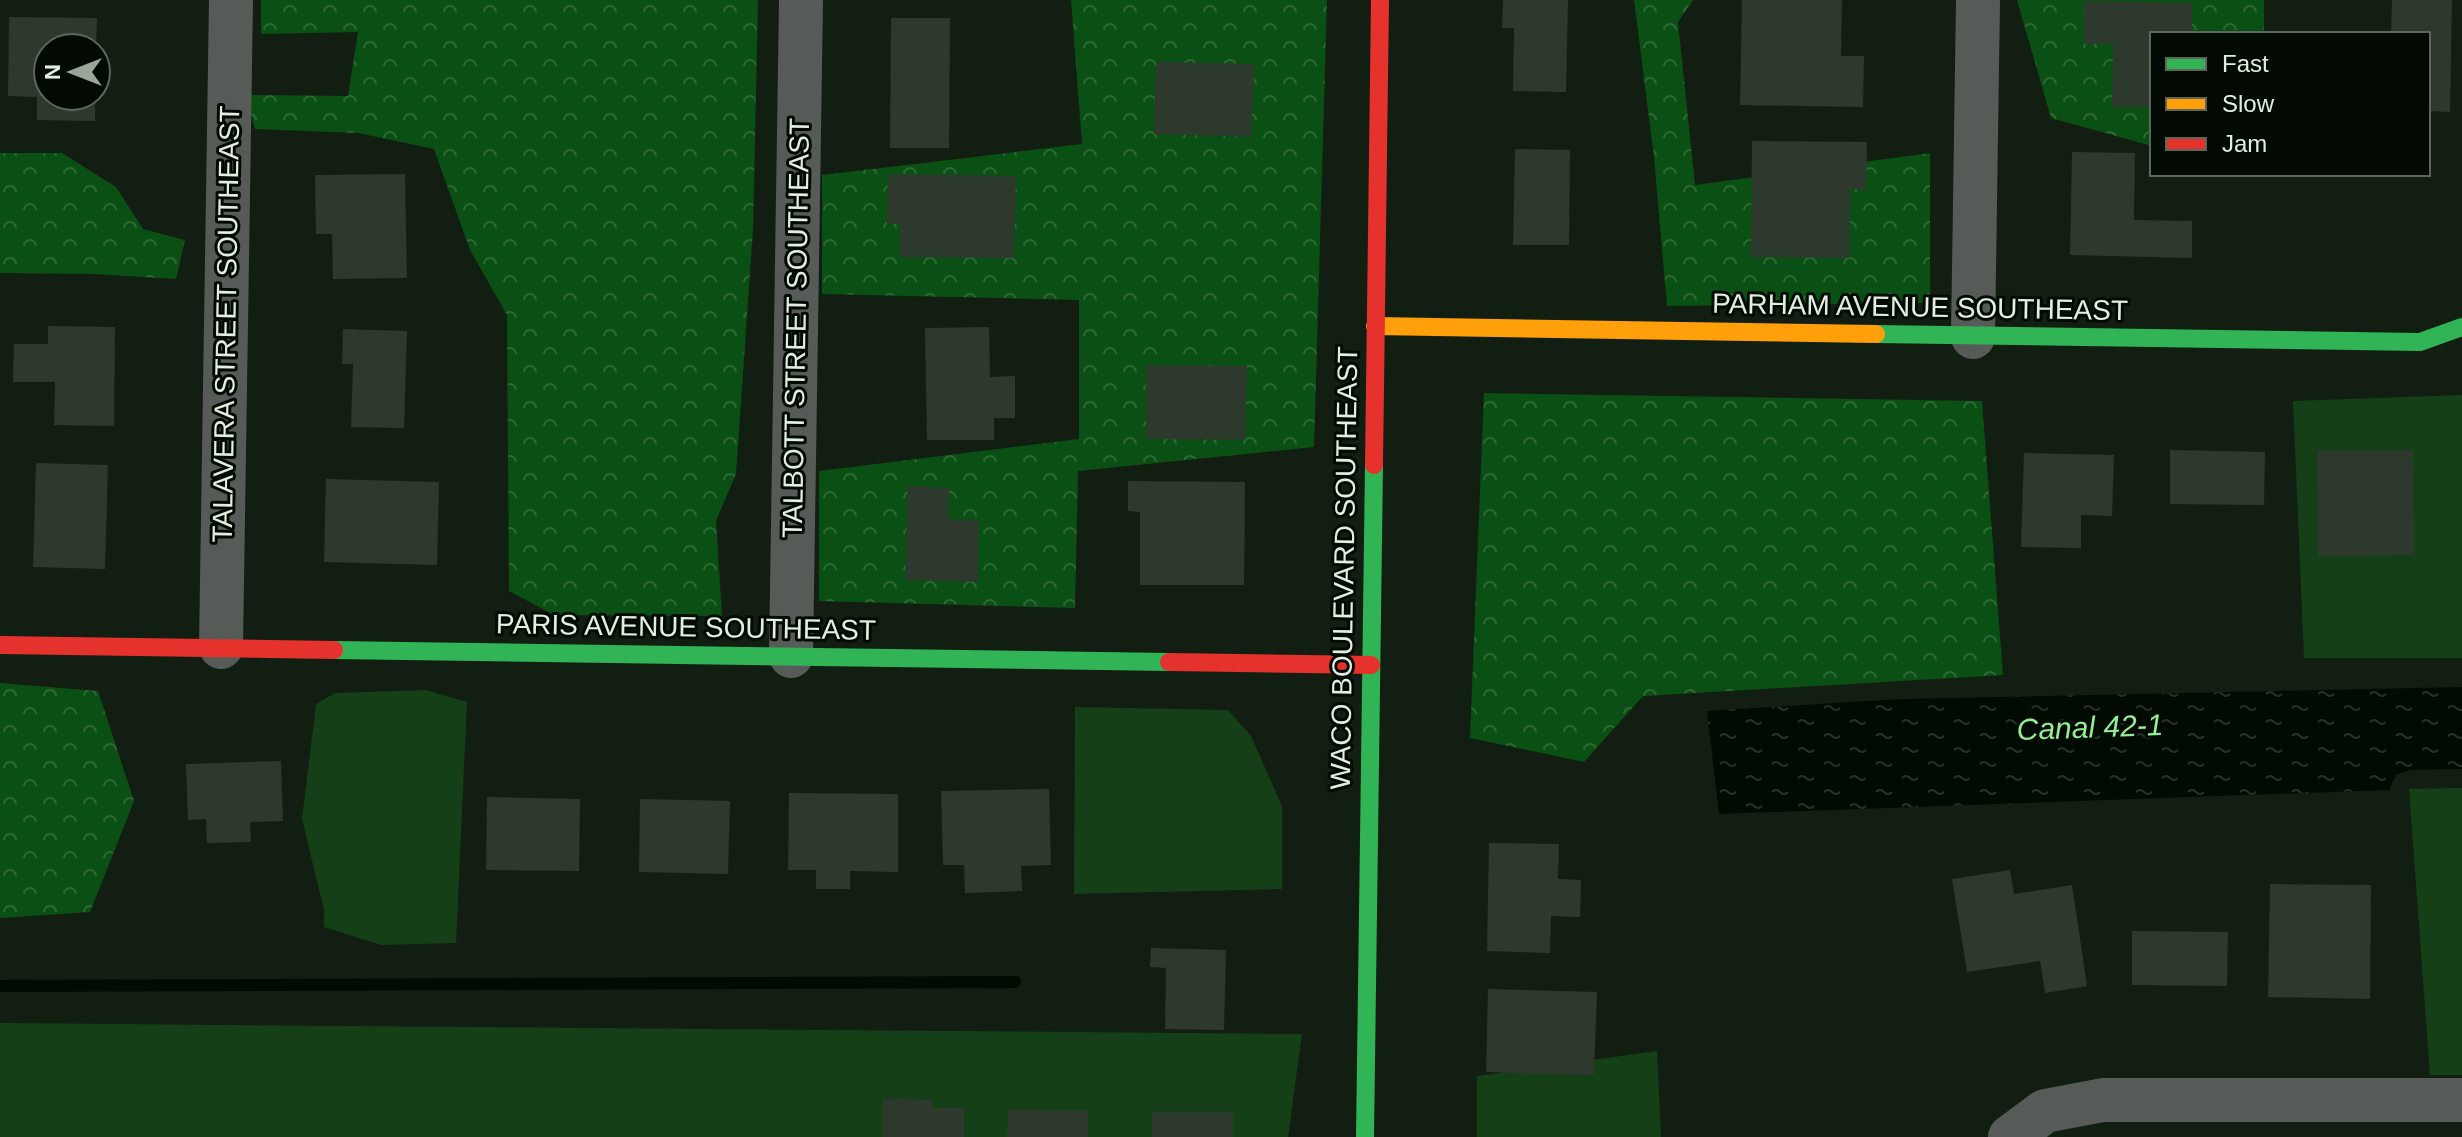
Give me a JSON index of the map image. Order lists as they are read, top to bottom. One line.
{"streets":{"street":["PARHAM AVENUE SOUTHEAST","TALAVERA STREET SOUTHEAST","TALBOTT STREET SOUTHEAST","WACO BOULEVARD SOUTHEAST","PARIS AVENUE SOUTHEAST"]},"crossings":[["PARHAM AVENUE SOUTHEAST","WACO BOULEVARD SOUTHEAST"],["TALAVERA STREET SOUTHEAST","PARIS AVENUE SOUTHEAST"],["TALBOTT STREET SOUTHEAST","PARIS AVENUE SOUTHEAST"],["WACO BOULEVARD SOUTHEAST","PARIS AVENUE SOUTHEAST"]],"water":["Canal 42-1"],"legend":["Fast","Slow","Jam"],"north":"left"}
